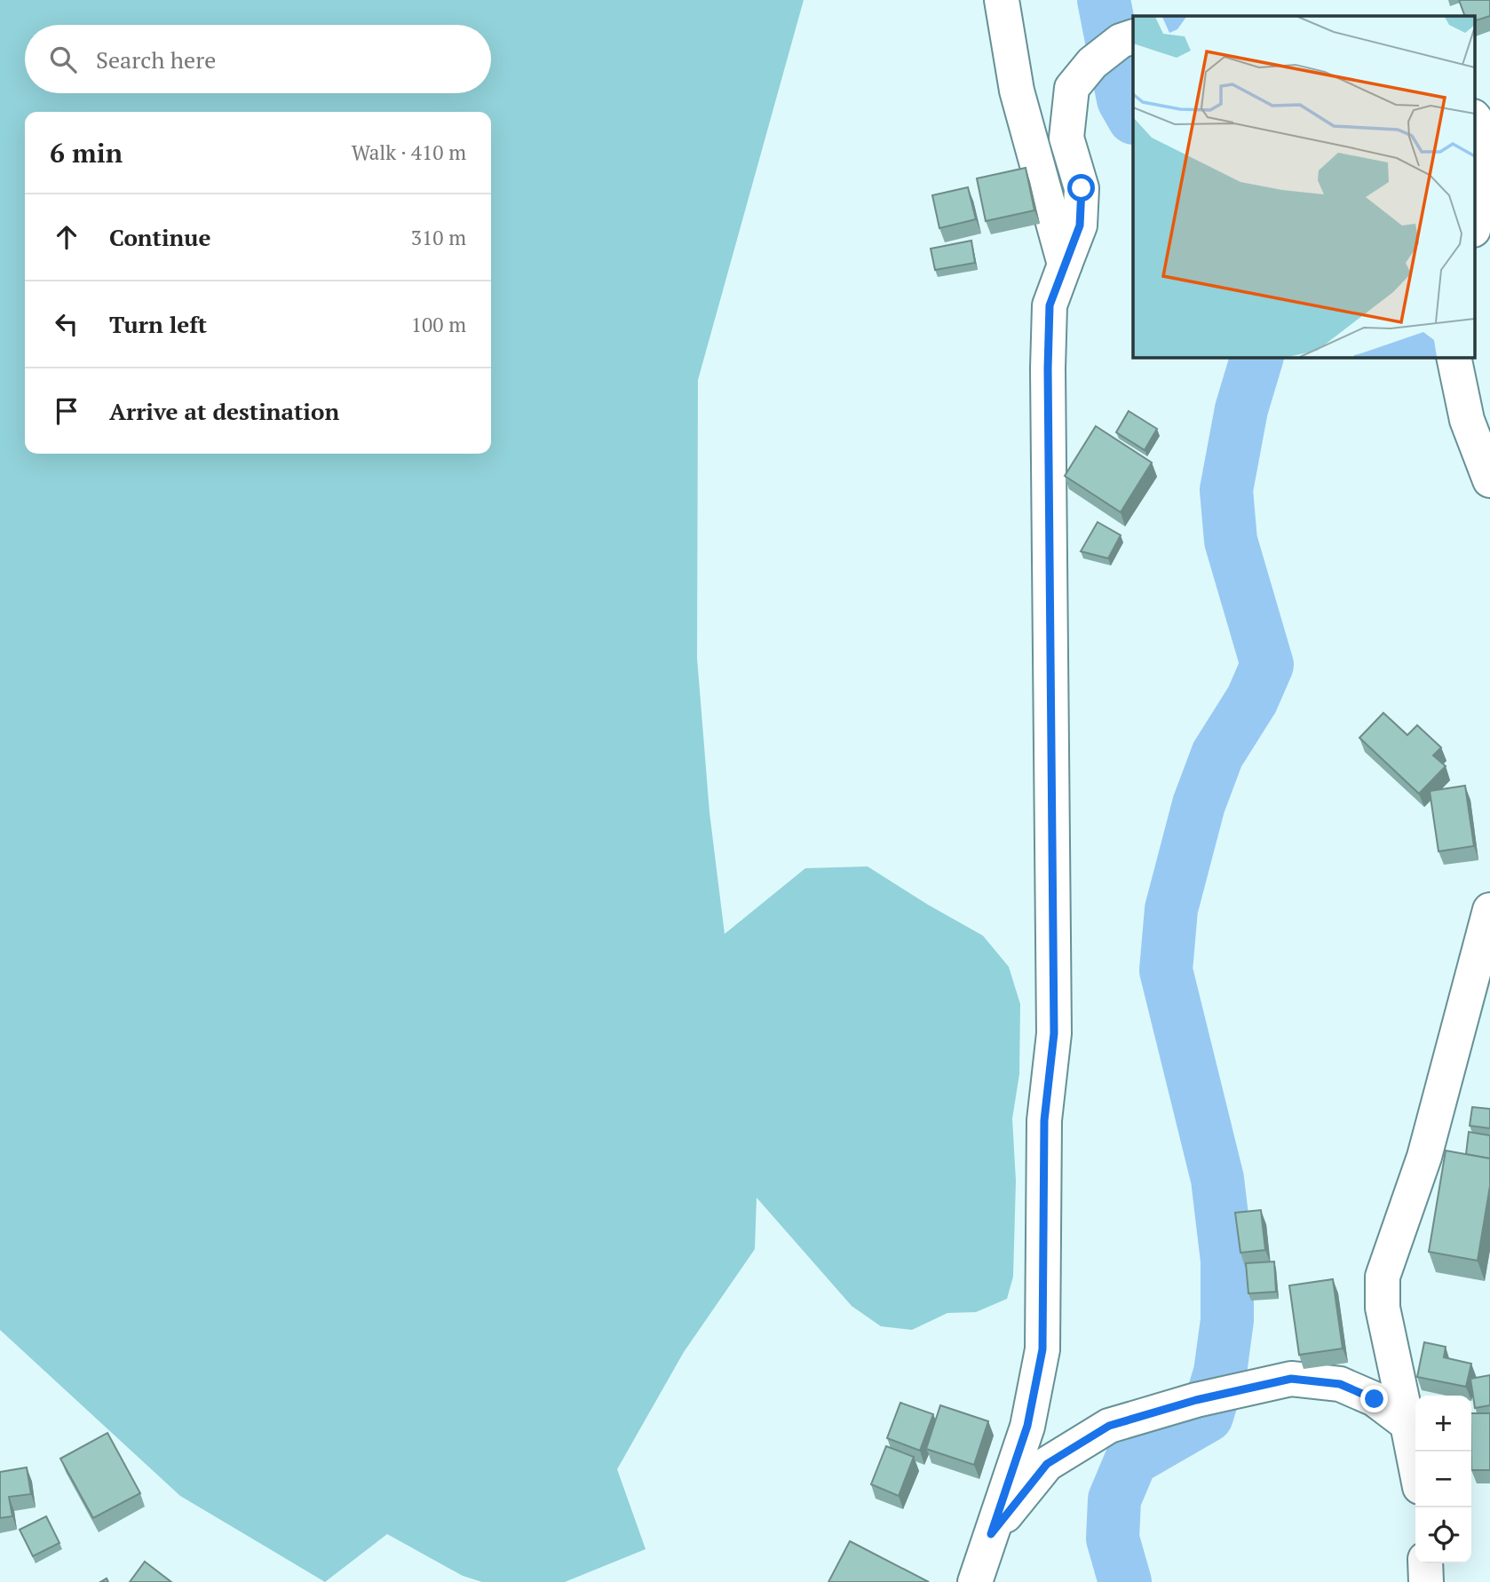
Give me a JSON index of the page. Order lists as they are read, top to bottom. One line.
{"page":{"search":"Search here","heading":["6 min","Walk · 410 m"],"list":[["Continue","310 m"],["Turn left","100 m"],"Arrive at destination"],"map_buttons":["+","−"]}}
